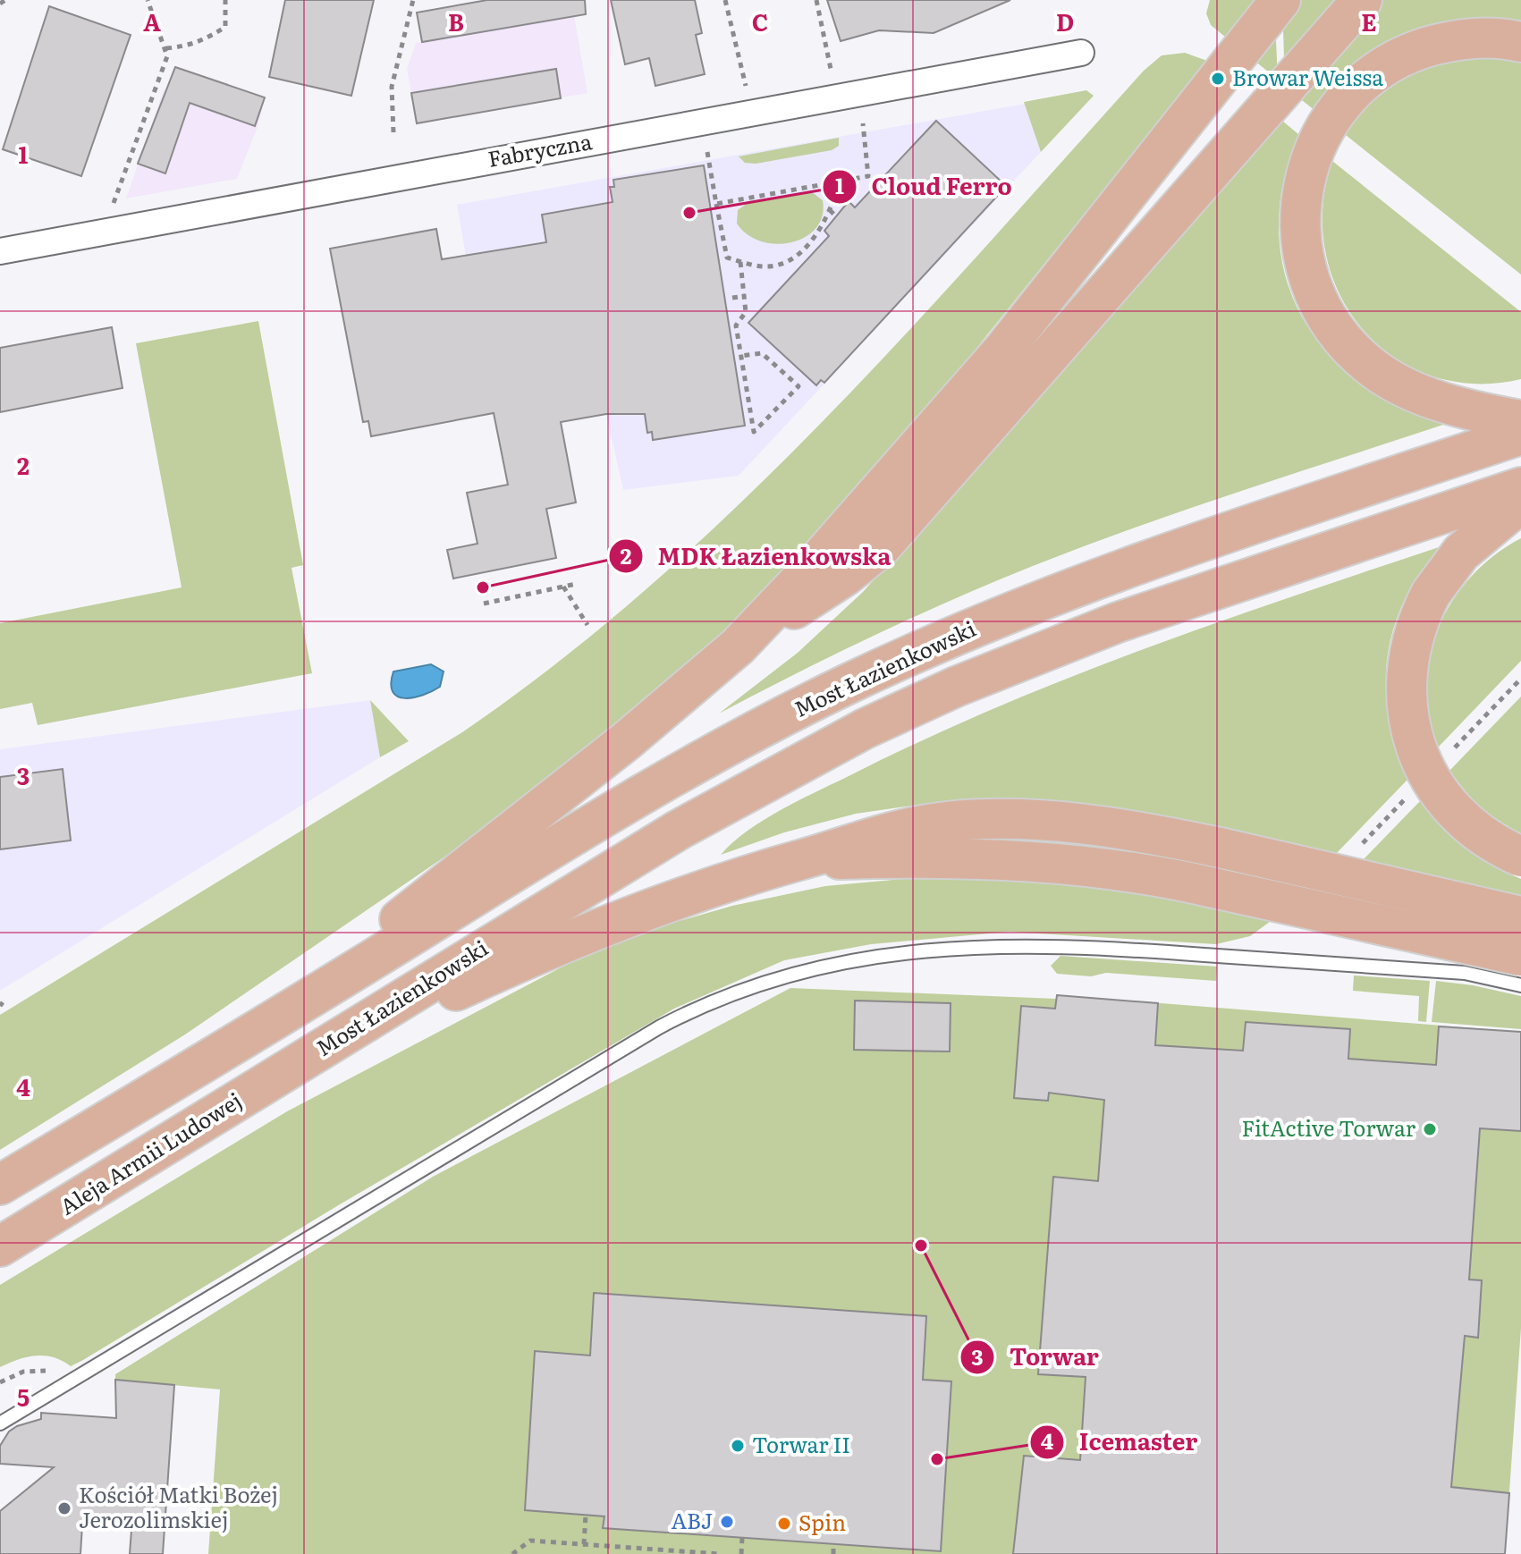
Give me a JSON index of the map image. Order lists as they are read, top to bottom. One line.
{"streets":{"main road":["Most Łazienkowski","Aleja Armii Ludowej"],"street":["Fabryczna"]},"crossings":[["Most Łazienkowski","Aleja Armii Ludowej"]],"places":["Browar Weissa","Cloud Ferro","MDK Łazienkowska","FitActive Torwar","Torwar","Torwar II","Icemaster","Kościół Matki Bożej Jerozolimskiej","ABJ","Spin"],"grid":{"columns":["A","B","C","D","E"],"rows":["1","2","3","4","5"]}}
